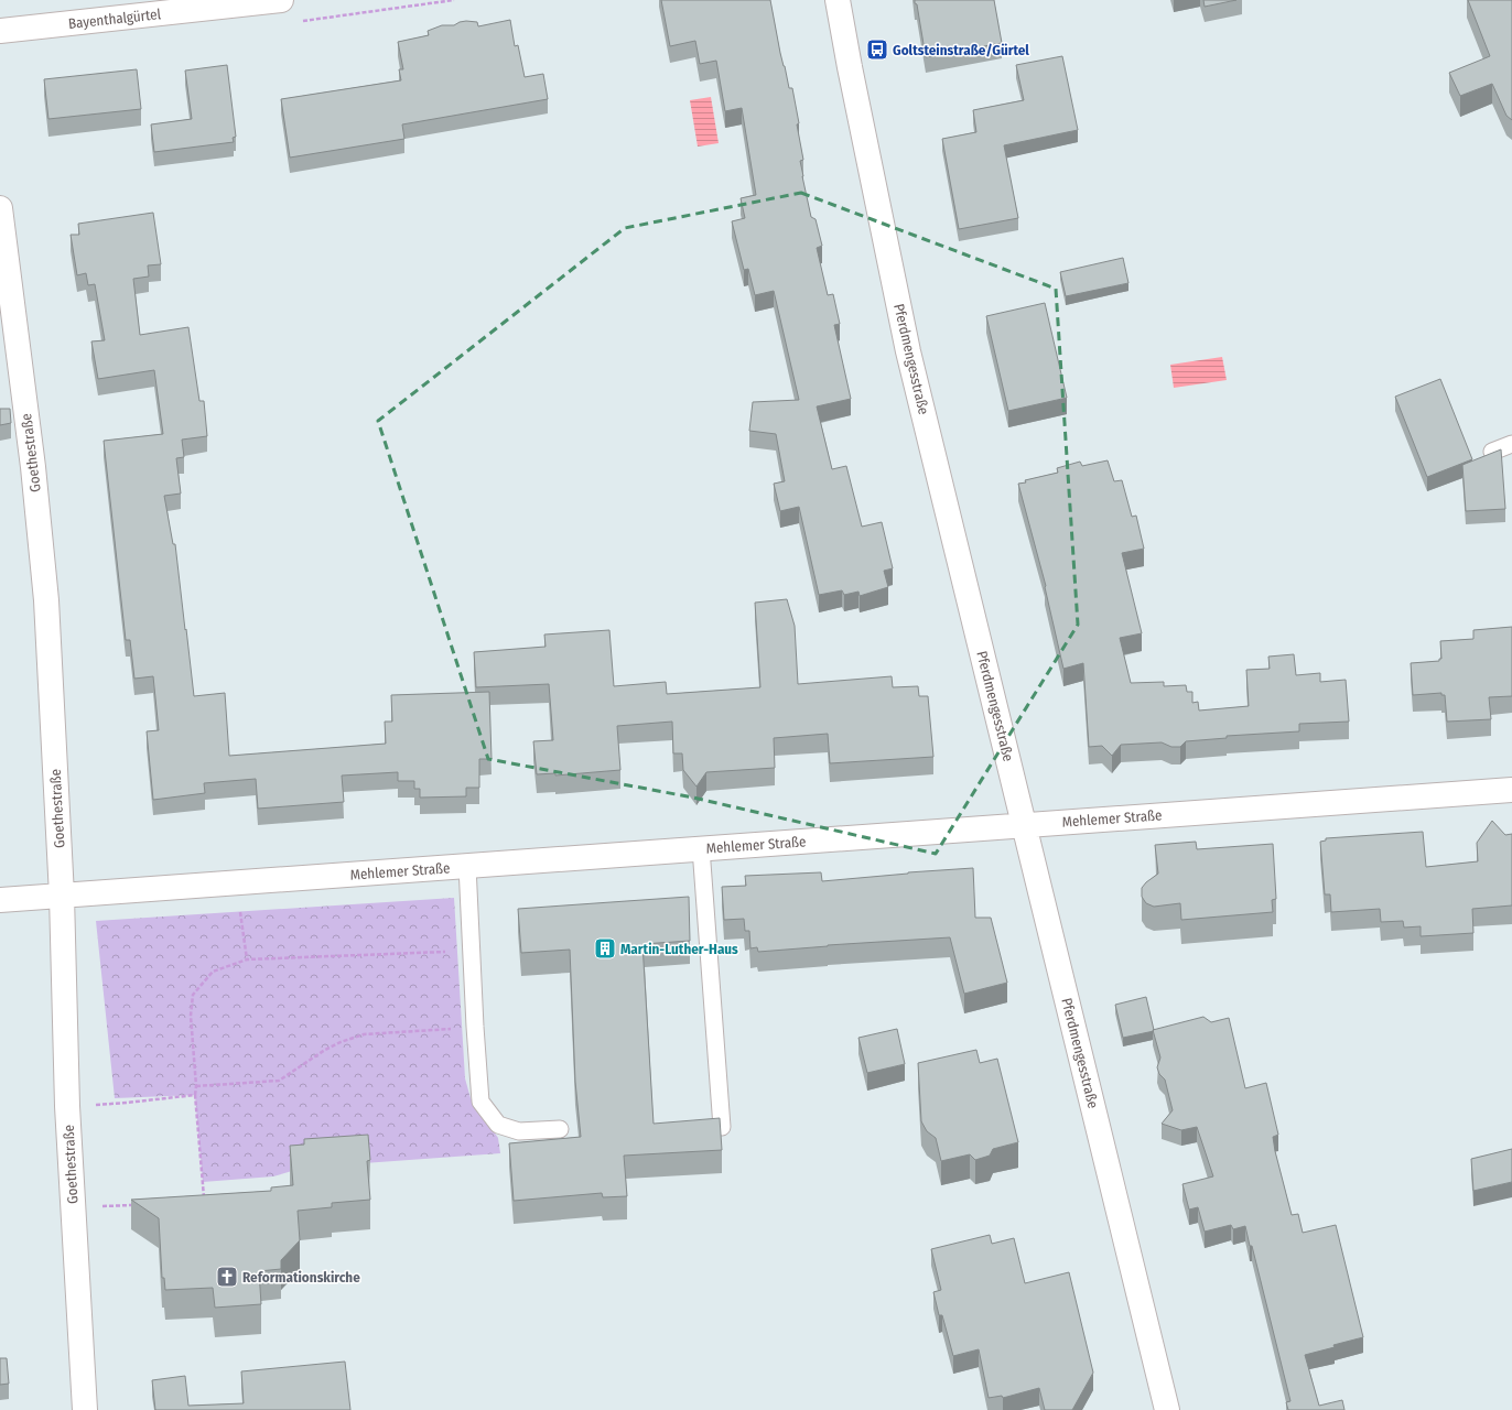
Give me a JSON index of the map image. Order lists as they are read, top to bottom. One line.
{"streets":{"street":["Bayenthalgürtel","Pferdmengesstraße","Goethestraße","Mehlemer Straße"]},"crossings":[["Pferdmengesstraße","Mehlemer Straße"],["Goethestraße","Mehlemer Straße"]],"places":{"bus stop":["Goltsteinstraße/Gürtel"],"building":["Martin-Luther-Haus"],"church":["Reformationskirche"]}}
